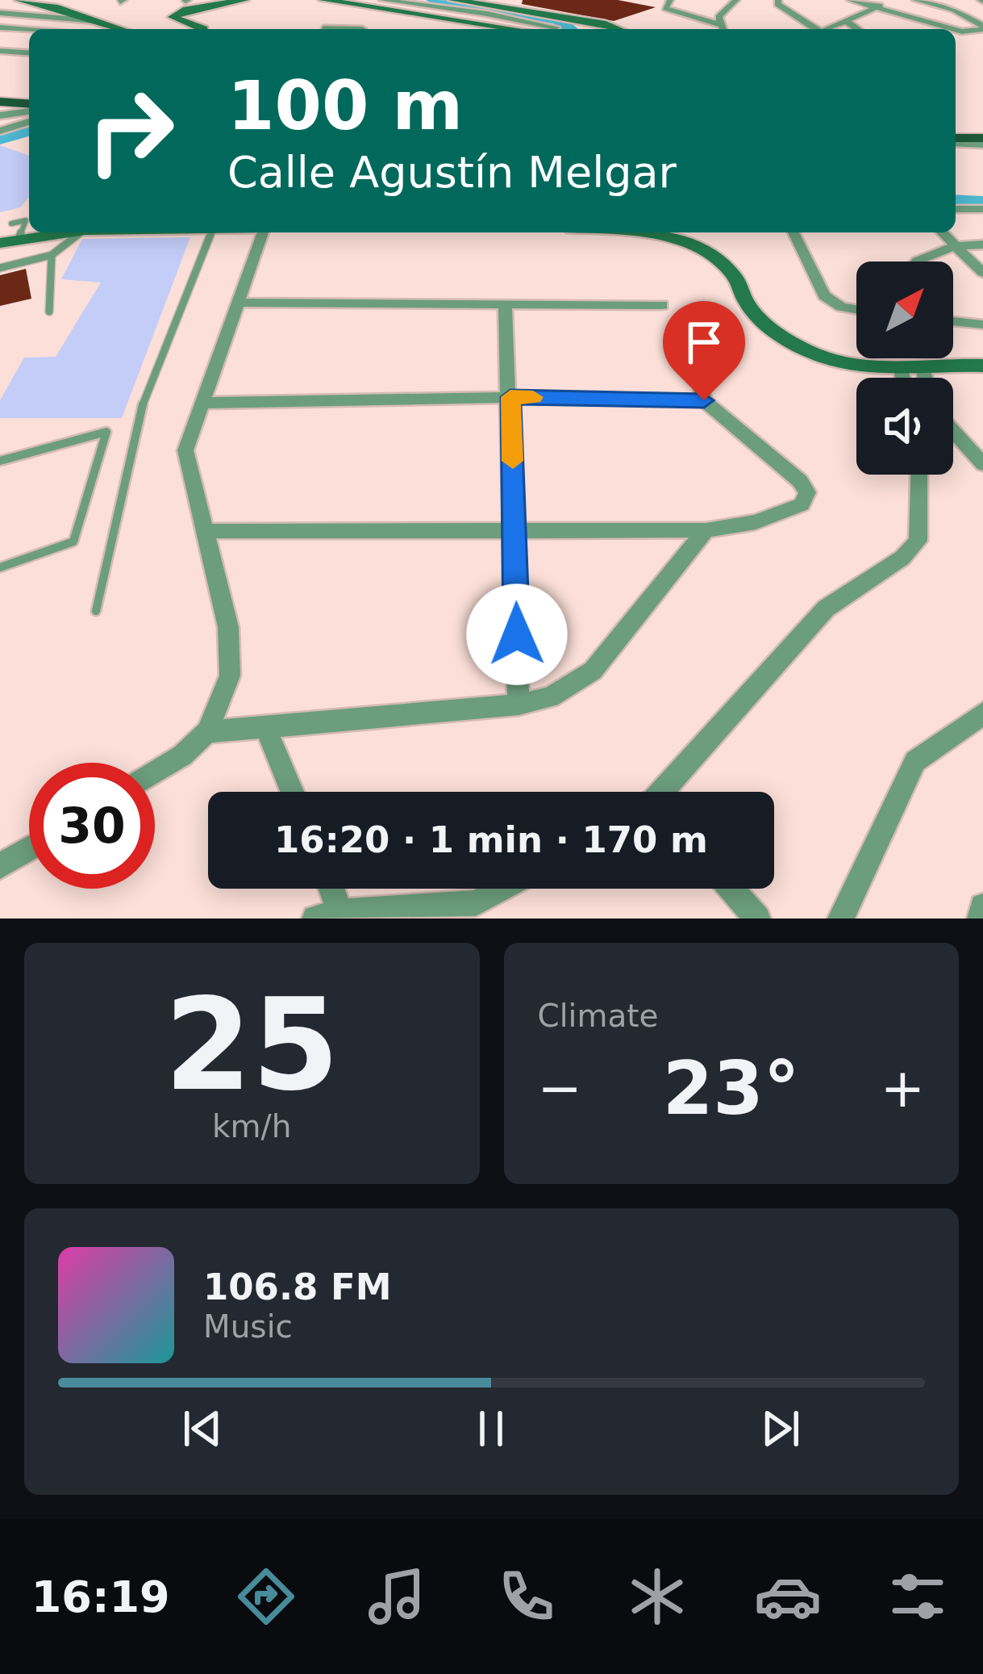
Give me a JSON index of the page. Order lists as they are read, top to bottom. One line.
{"north":"top right","page":{"turn":["100 m","Calle Agustín Melgar"],"limit":"30","trip":"16:20 · 1 min · 170 m","tile":[["25","km/h"],"Climate"],"heat":["−","23°","+"],"song":["106.8 FM","Music"],"tabs":"16:19"}}
